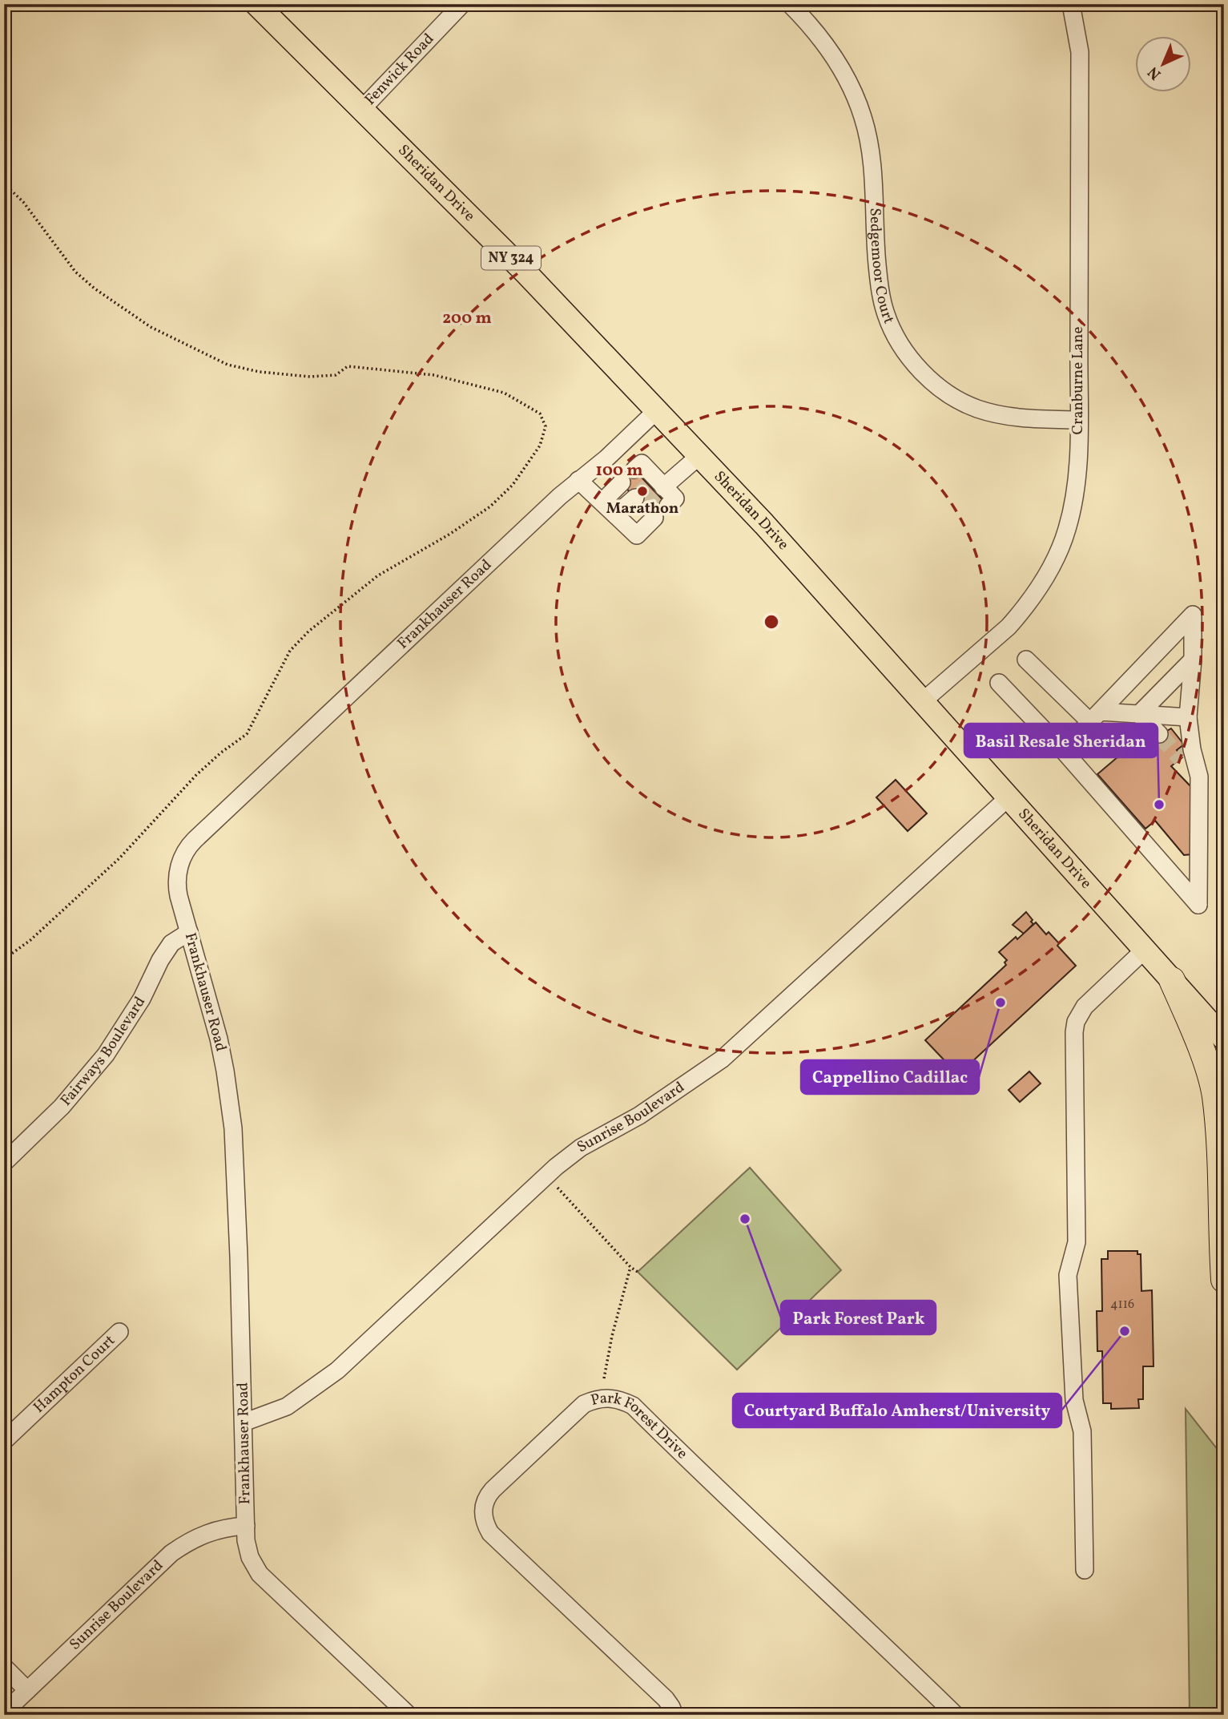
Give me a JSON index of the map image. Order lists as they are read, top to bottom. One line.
{"streets":{"main road":["Sheridan Drive","NY 324"],"street":["Fenwick Road","Sedgemoor Court","Cranburne Lane","Frankhauser Road","Fairways Boulevard","Sunrise Boulevard","Hampton Court","Park Forest Drive"]},"crossings":[["Fenwick Road","Sheridan Drive"],["Sheridan Drive","Cranburne Lane"],["Sheridan Drive","Frankhauser Road"],["Sheridan Drive","Sunrise Boulevard"],["Sedgemoor Court","Cranburne Lane"],["Frankhauser Road","Fairways Boulevard"],["Frankhauser Road","Sunrise Boulevard"]],"places":["Marathon","Basil Resale Sheridan","Cappellino Cadillac","Park Forest Park","Courtyard Buffalo Amherst/University"],"house_numbers":["4116"],"north":"bottom left","rings":["200 m","100 m"]}
